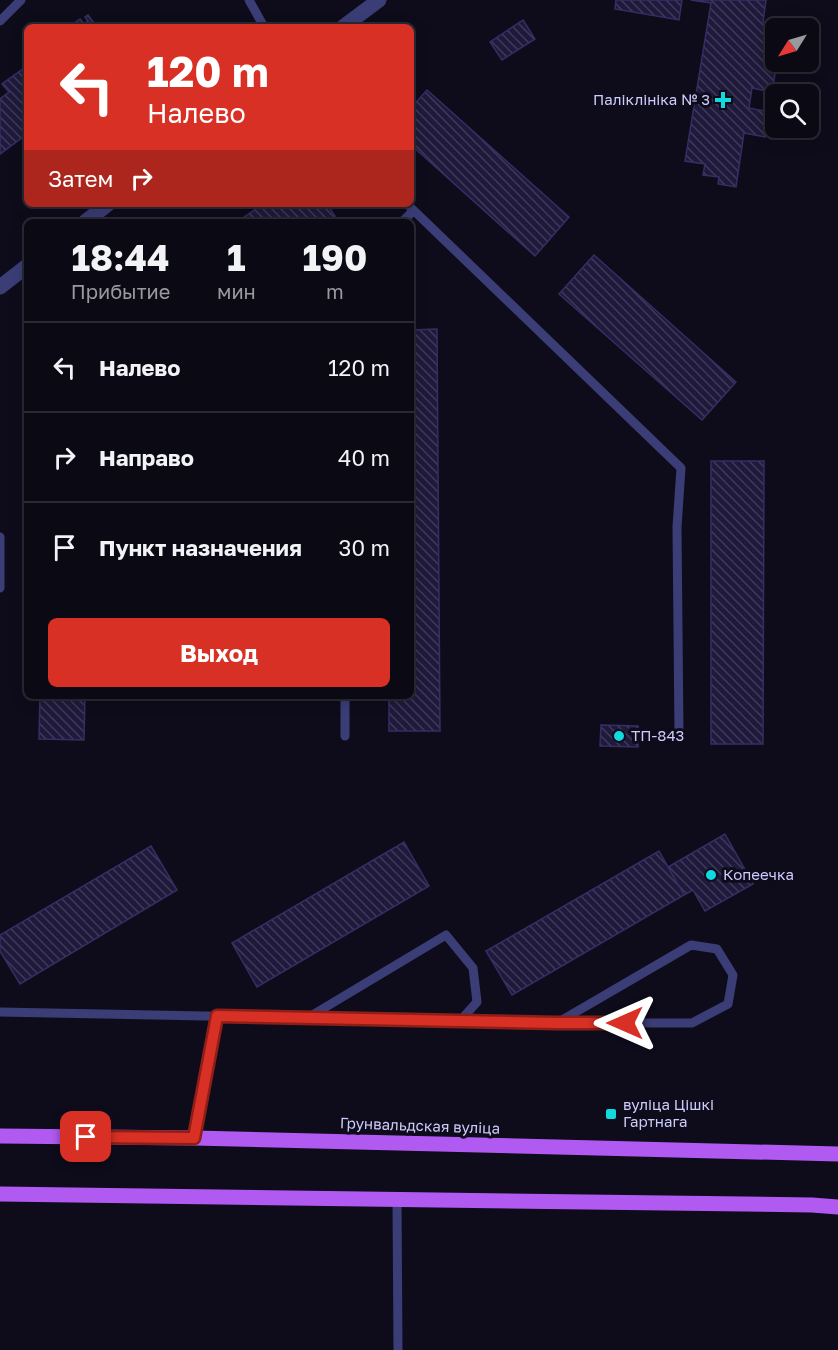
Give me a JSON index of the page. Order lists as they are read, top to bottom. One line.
{"streets":{"main road":["Грунвальдская вуліца"]},"places":{"health":["Паліклініка № 3"],"other":["ТП-843","Копеечка"],"transit":["вуліца Цішкі Гартнага"]},"north":"bottom left","page":{"turn":["120 m","Налево"],"then":"Затем","eta":["18:44","Прибытие","1","мин","190","m"],"list":[{"name":"Налево","value":"120 m"},{"name":"Направо","value":"40 m"},{"name":"Пункт назначения","value":"30 m"}],"buttons":"Выход"}}
